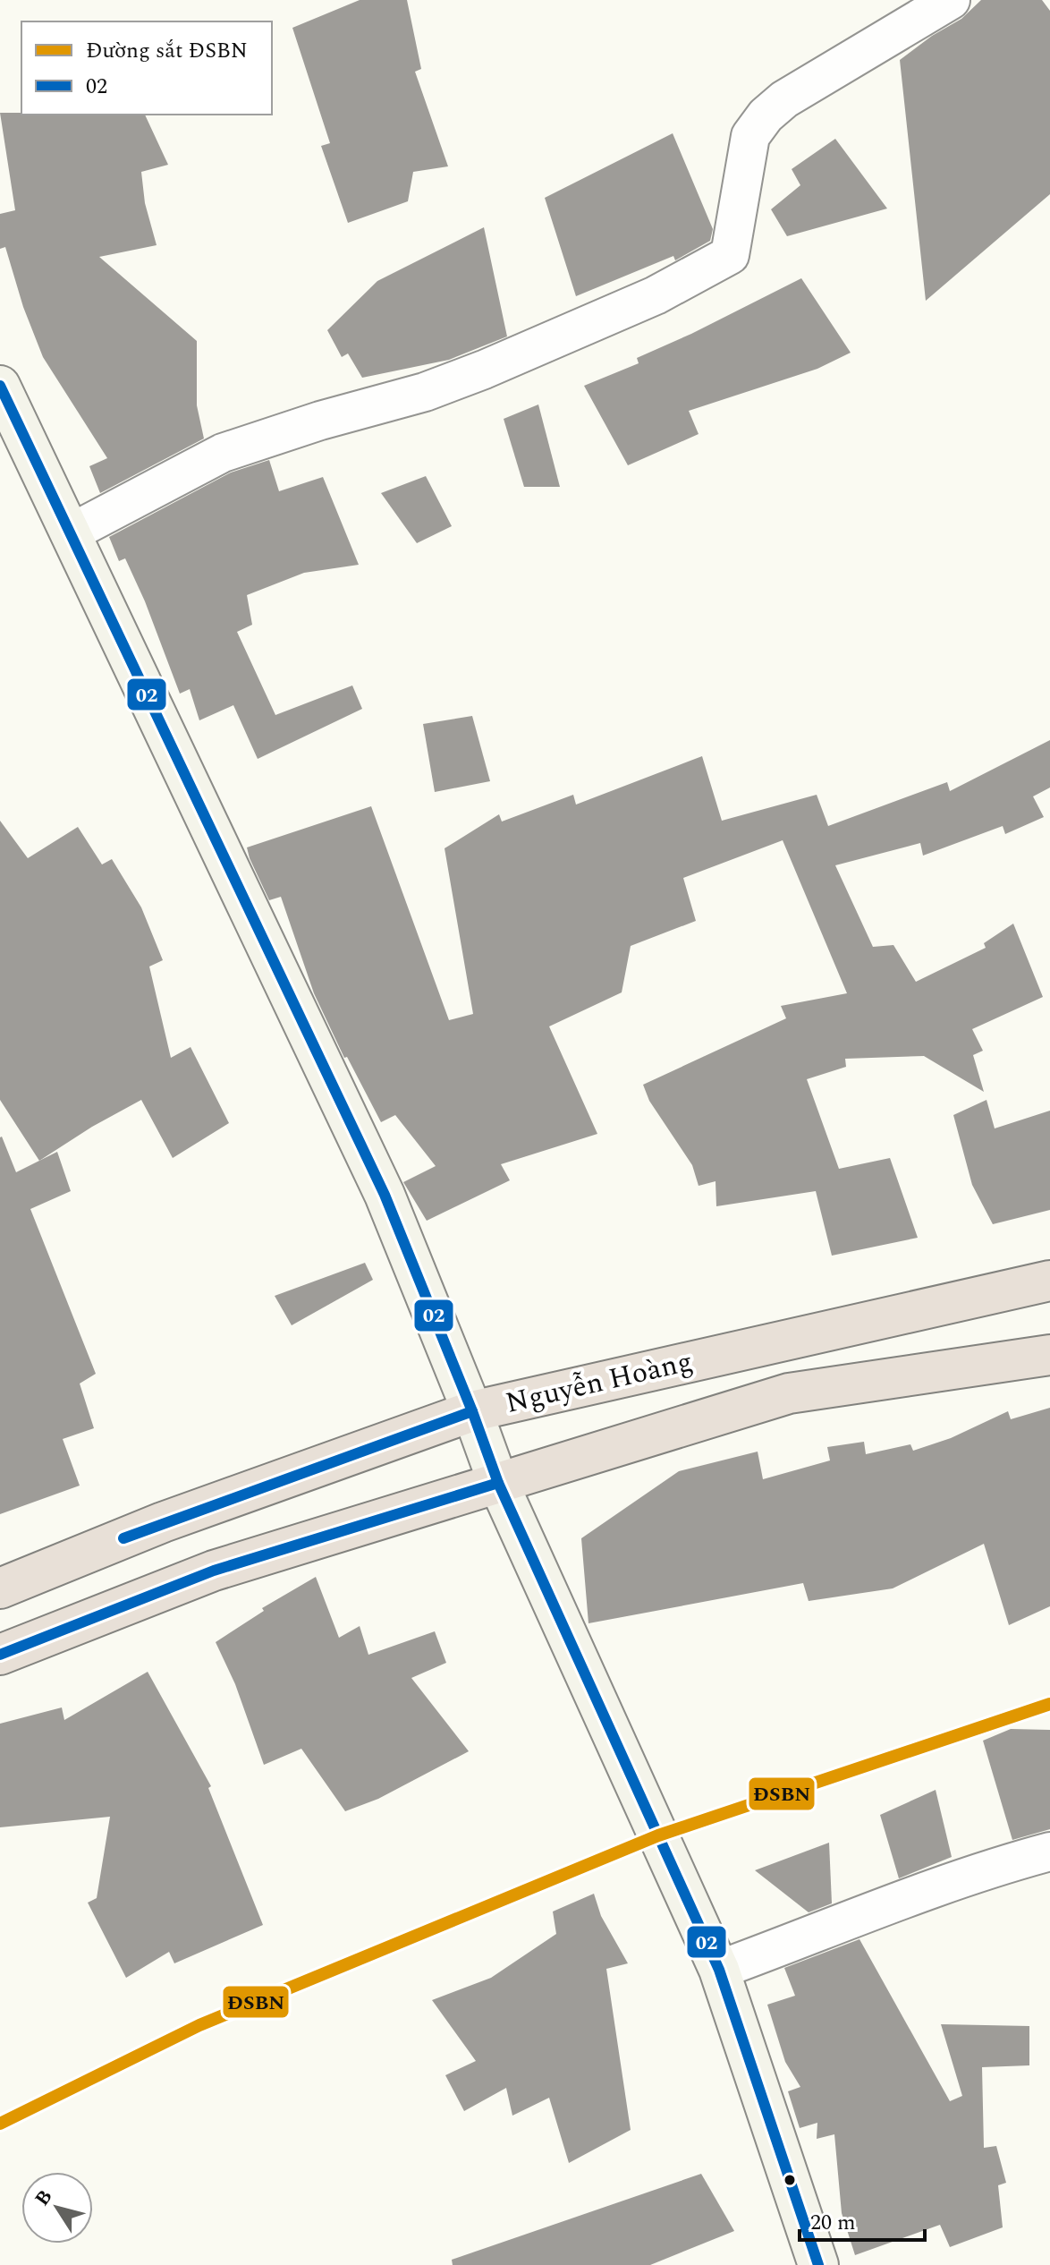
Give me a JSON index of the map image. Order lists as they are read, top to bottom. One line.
{"streets":{"highway":["Nguyễn Hoàng"]},"lines":["transit line 02","rail line ĐSBN"],"legend":["Đường sắt ĐSBN","02"],"scale_bar":"20 m","north":"top left"}
